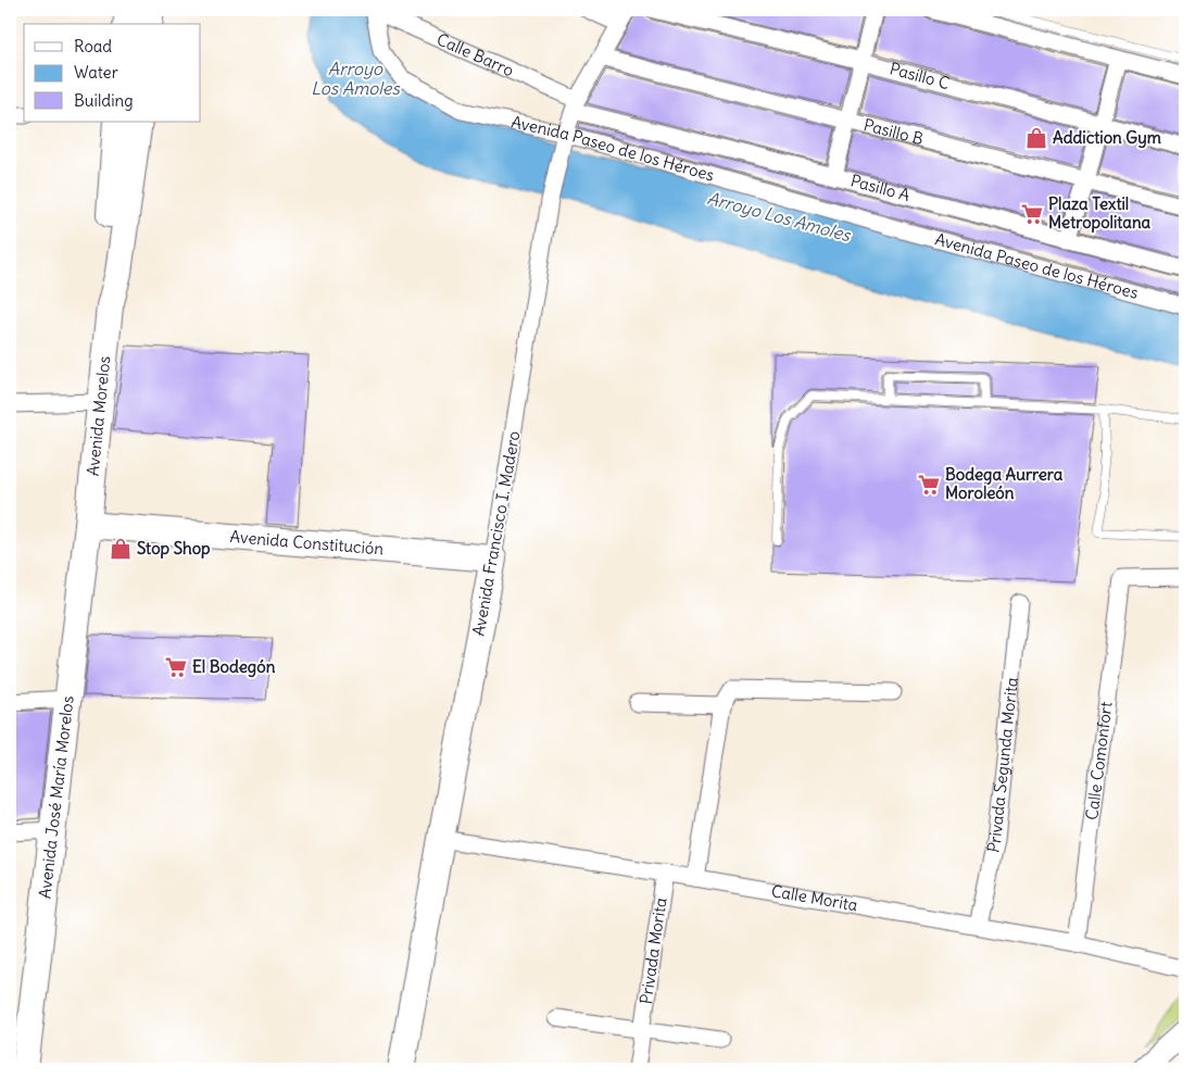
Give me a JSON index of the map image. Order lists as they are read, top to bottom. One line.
{"streets":{"main road":["Avenida Morelos","Avenida Francisco I. Madero","Avenida Constitución","Avenida José María Morelos"],"street":["Calle Barro","Pasillo C","Pasillo B","Avenida Paseo de los Héroes","Pasillo A","Calle Comonfort","Privada Segunda Morita","Calle Morita","Privada Morita"]},"crossings":[["Calle Barro","Avenida Paseo de los Héroes"],["Calle Barro","Pasillo A"],["Calle Barro","Avenida Francisco I. Madero"],["Pasillo B","Avenida Francisco I. Madero"],["Avenida Paseo de los Héroes","Avenida Francisco I. Madero"],["Pasillo A","Avenida Francisco I. Madero"],["Avenida Morelos","Avenida Constitución"],["Avenida Morelos","Avenida José María Morelos"],["Avenida Francisco I. Madero","Avenida Constitución"],["Avenida Francisco I. Madero","Calle Morita"],["Avenida Constitución","Avenida José María Morelos"],["Calle Comonfort","Calle Morita"],["Privada Segunda Morita","Calle Morita"],["Calle Morita","Privada Morita"]],"water":["Arroyo Los Amoles"],"places":{"shop":["Addiction Gym","Stop Shop"],"supermarket":["Plaza Textil Metropolitana","Bodega Aurrera Moroleón","El Bodegón"]},"legend":["Road","Water","Building"]}
